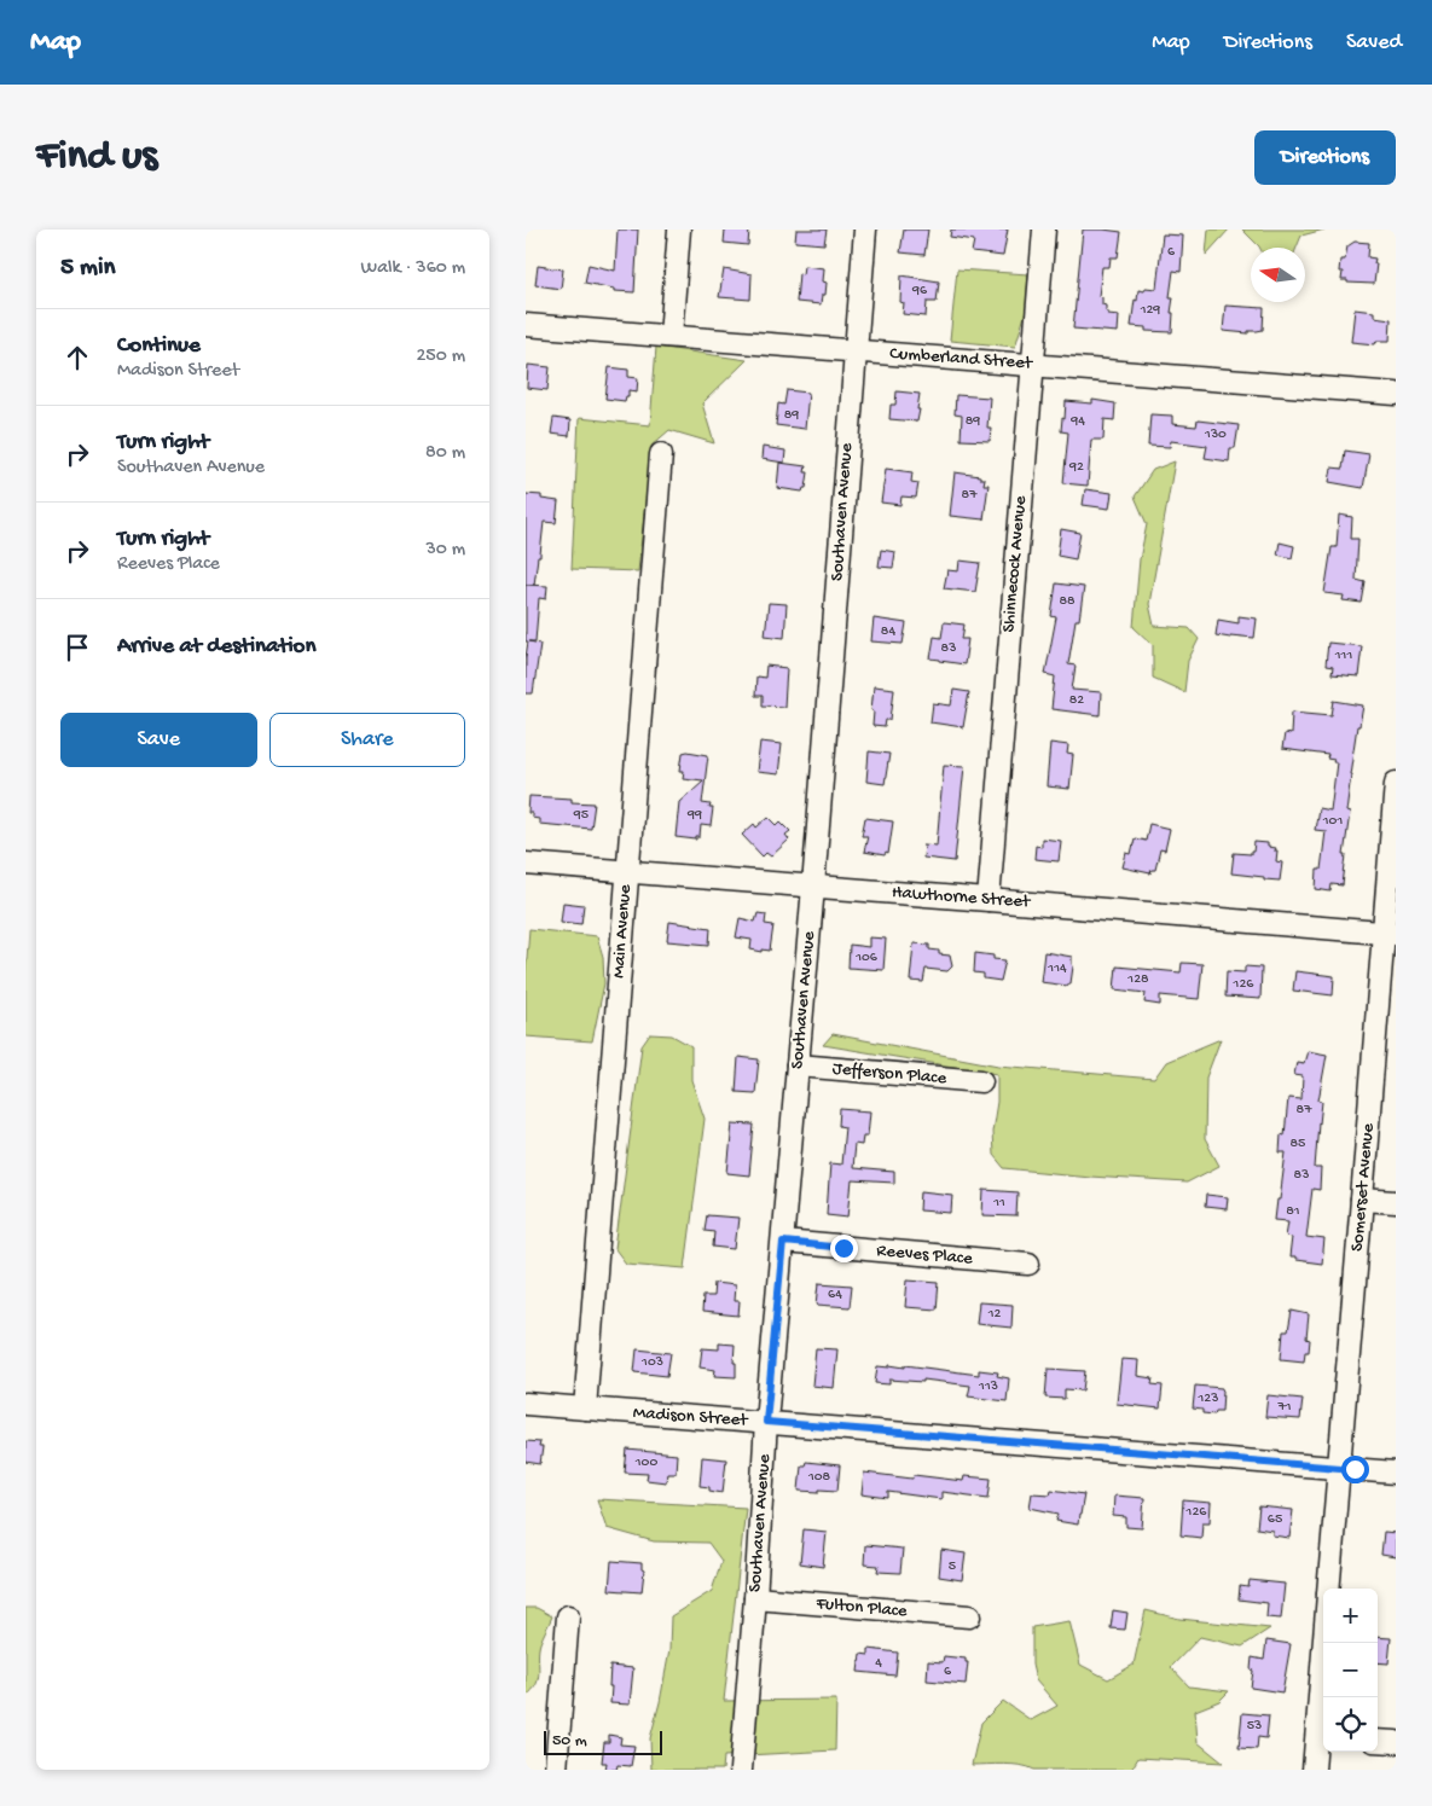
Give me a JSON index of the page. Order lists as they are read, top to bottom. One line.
{"streets":{"street":["Cumberland Street","Southaven Avenue","Shinnecock Avenue","Hawthorne Street","Main Avenue","Jefferson Place","Somerset Avenue","Reeves Place","Madison Street","Fulton Place"]},"crossings":[["Cumberland Street","Southaven Avenue"],["Cumberland Street","Shinnecock Avenue"],["Southaven Avenue","Hawthorne Street"],["Southaven Avenue","Jefferson Place"],["Southaven Avenue","Reeves Place"],["Southaven Avenue","Madison Street"],["Southaven Avenue","Fulton Place"],["Shinnecock Avenue","Hawthorne Street"],["Hawthorne Street","Main Avenue"],["Hawthorne Street","Somerset Avenue"],["Main Avenue","Madison Street"],["Somerset Avenue","Madison Street"]],"house_numbers":["6","96","129","89","89","94","130","92","87","88","84","83","111","82","95","99","101","106","114","128","126","87","85","83","11","81","64","12","103","113","123","71","100","108","126","65","5","4","6","53"],"scale_bar":"50 m","north":"left","page":{"header":"Map","nav":["Map","Directions","Saved"],"buttons":["Directions",["Save","Share"]],"title":"Find us","heading":["5 min","Walk · 360 m"],"list":[["Continue","Madison Street","250 m"],["Turn right","Southaven Avenue","80 m"],["Turn right","Reeves Place","30 m"],"Arrive at destination"],"map_buttons":["+","−"],"scale":"50 m"}}
